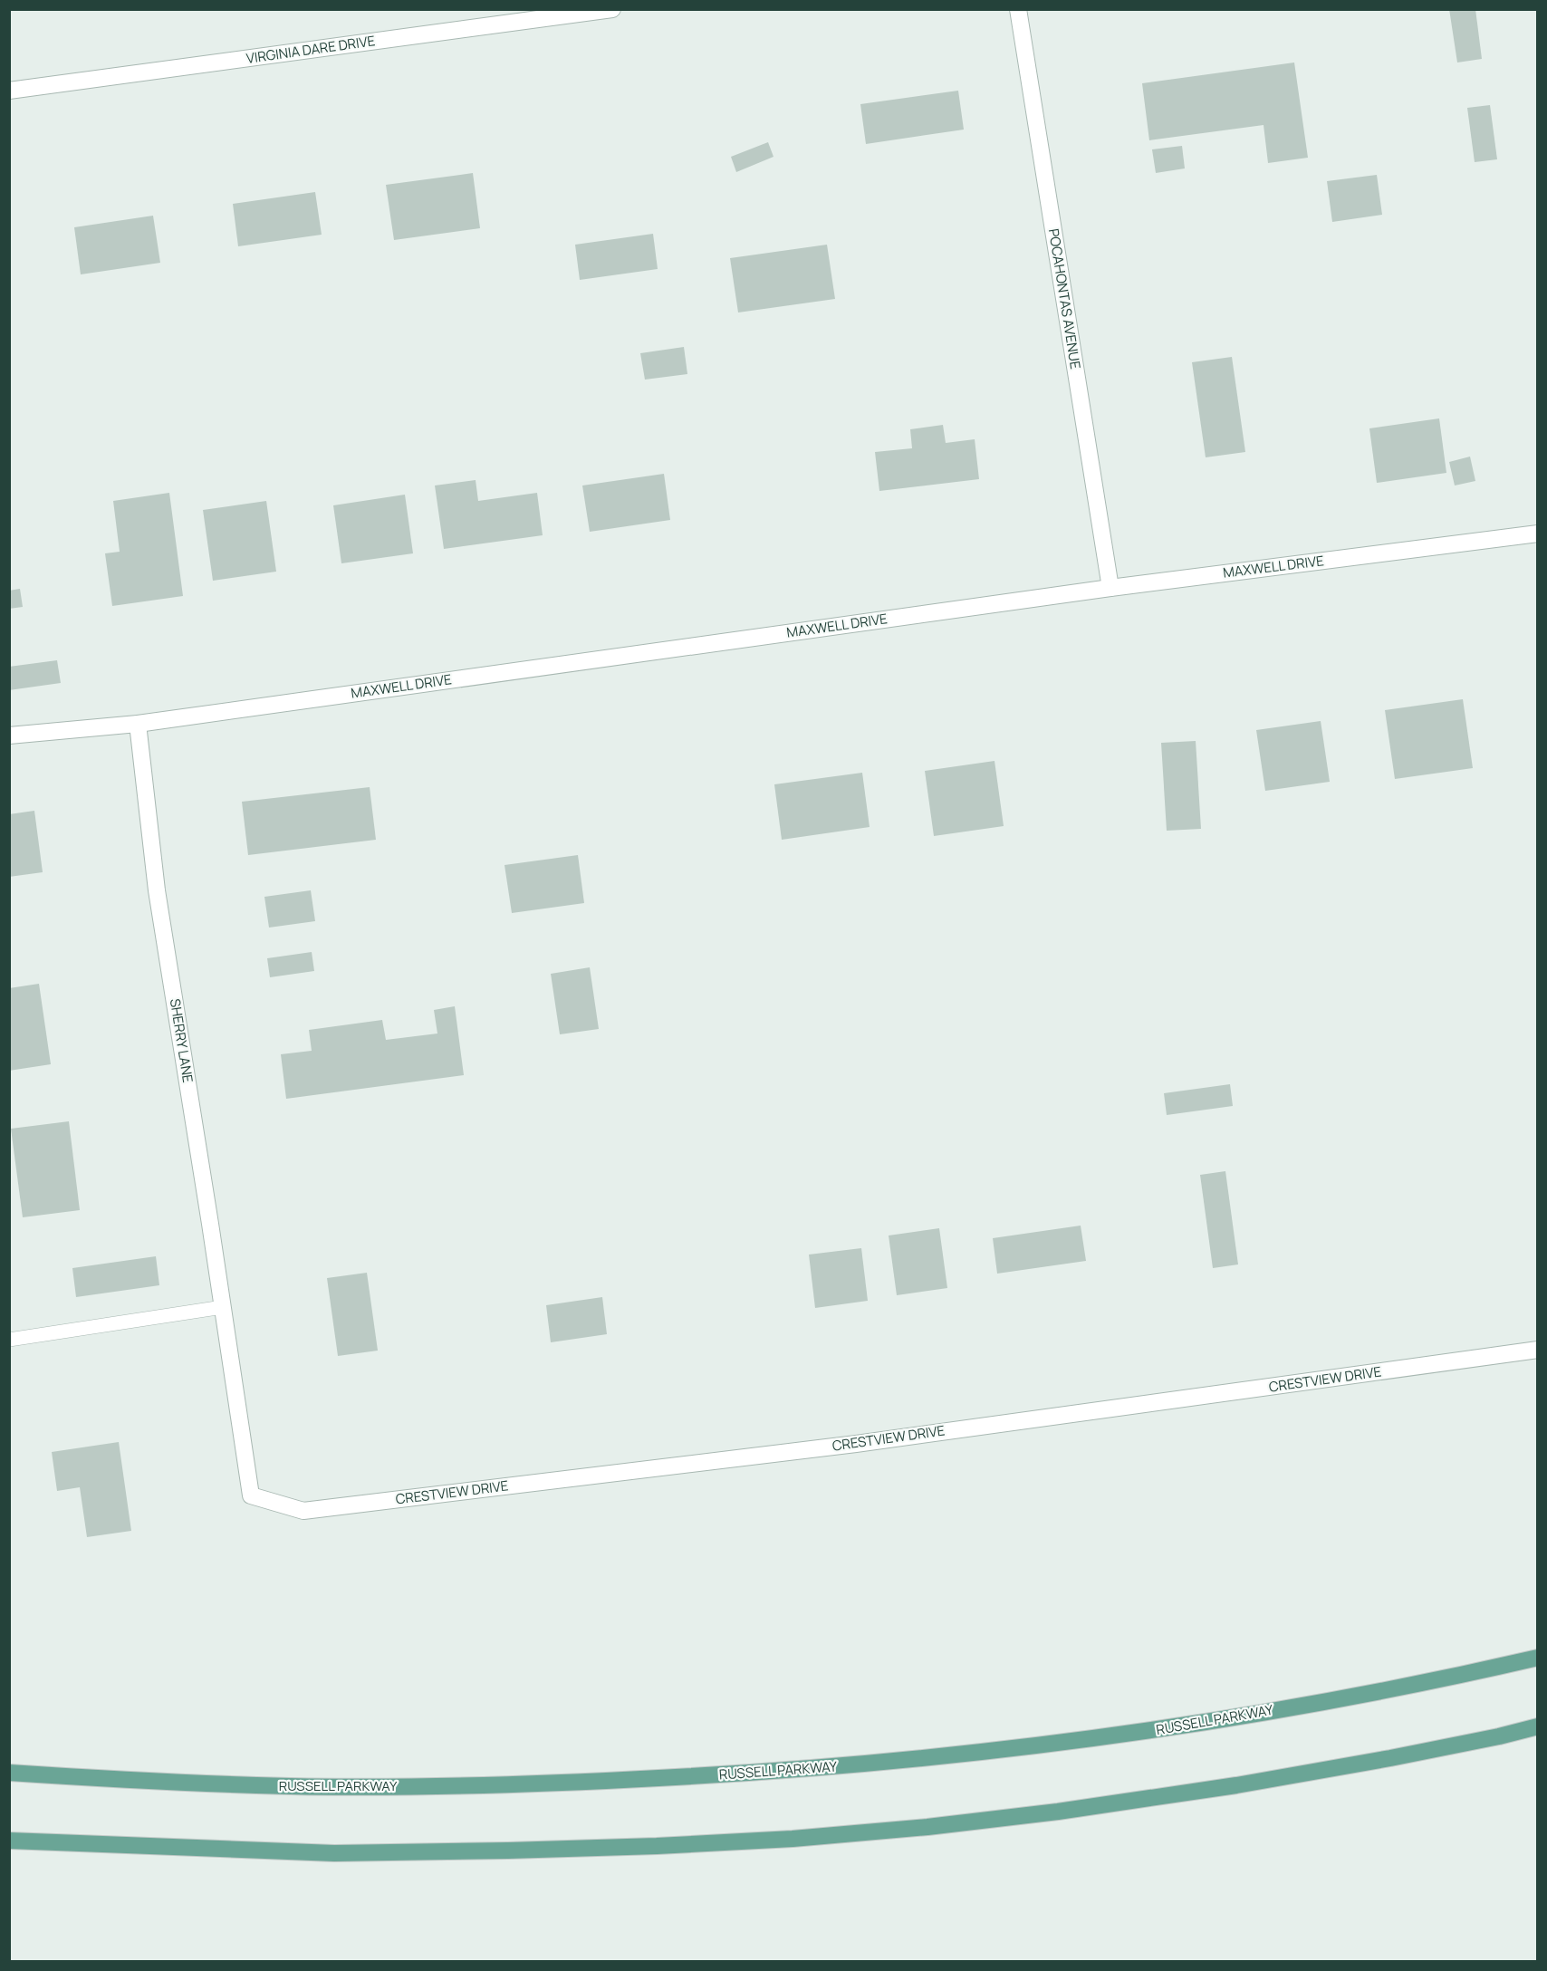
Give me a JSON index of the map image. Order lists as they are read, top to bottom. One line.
{"streets":{"main road":["RUSSELL PARKWAY"],"street":["VIRGINIA DARE DRIVE","POCAHONTAS AVENUE","MAXWELL DRIVE","SHERRY LANE","CRESTVIEW DRIVE"]},"crossings":[["POCAHONTAS AVENUE","MAXWELL DRIVE"],["MAXWELL DRIVE","SHERRY LANE"],["SHERRY LANE","CRESTVIEW DRIVE"]]}
